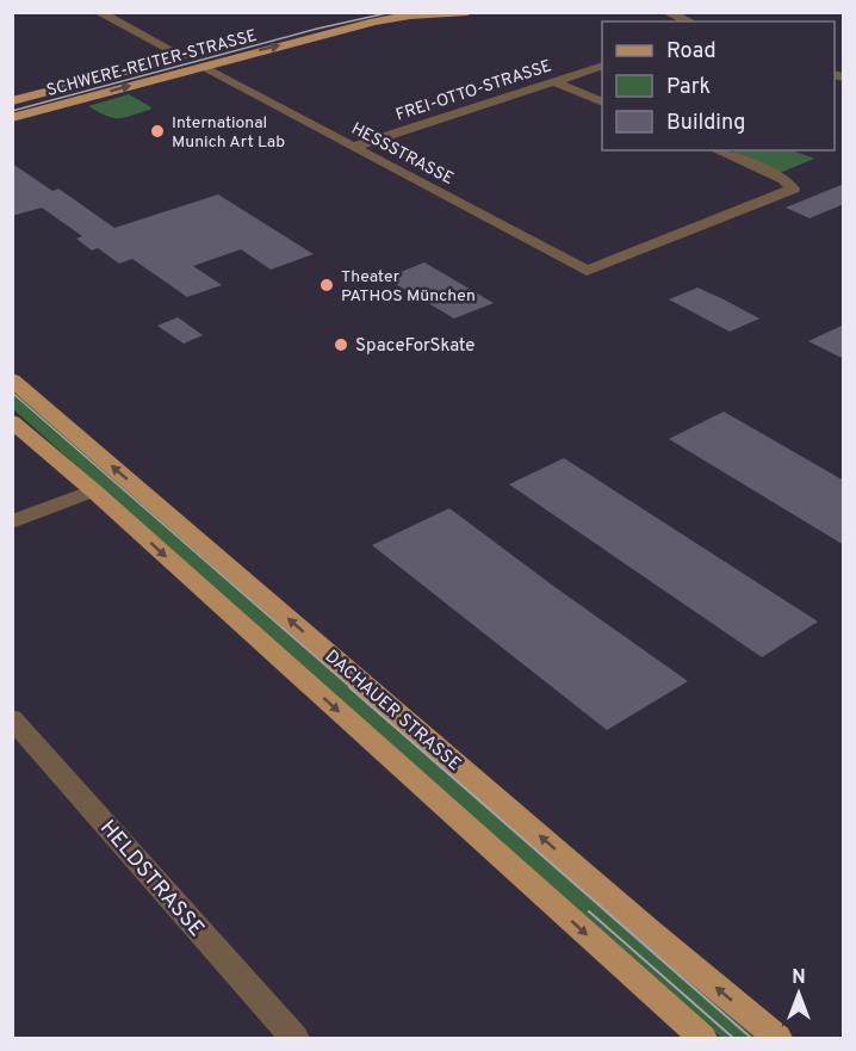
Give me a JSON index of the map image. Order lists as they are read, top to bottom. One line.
{"streets":{"main road":["SCHWERE-REITER-STRASSE","DACHAUER STRASSE"],"street":["FREI-OTTO-STRASSE","HESSSTRASSE","HELDSTRASSE"]},"crossings":[["SCHWERE-REITER-STRASSE","HESSSTRASSE"],["FREI-OTTO-STRASSE","HESSSTRASSE"]],"places":["International Munich Art Lab","Theater PATHOS München","SpaceForSkate"],"legend":["Road","Park","Building"],"north":"top"}
